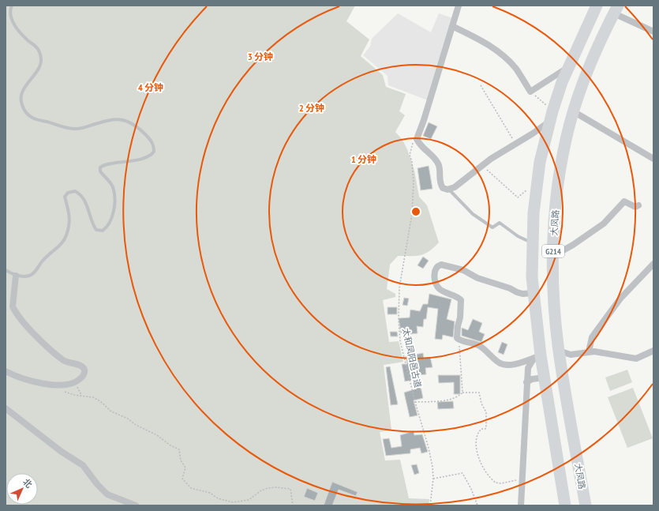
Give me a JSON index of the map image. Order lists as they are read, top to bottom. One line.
{"streets":{"highway":["大凤路","G214"],"path":["太和凤阳邑古道"]},"north":"top right","rings":["3 分钟","4 分钟","2 分钟","1 分钟"]}
